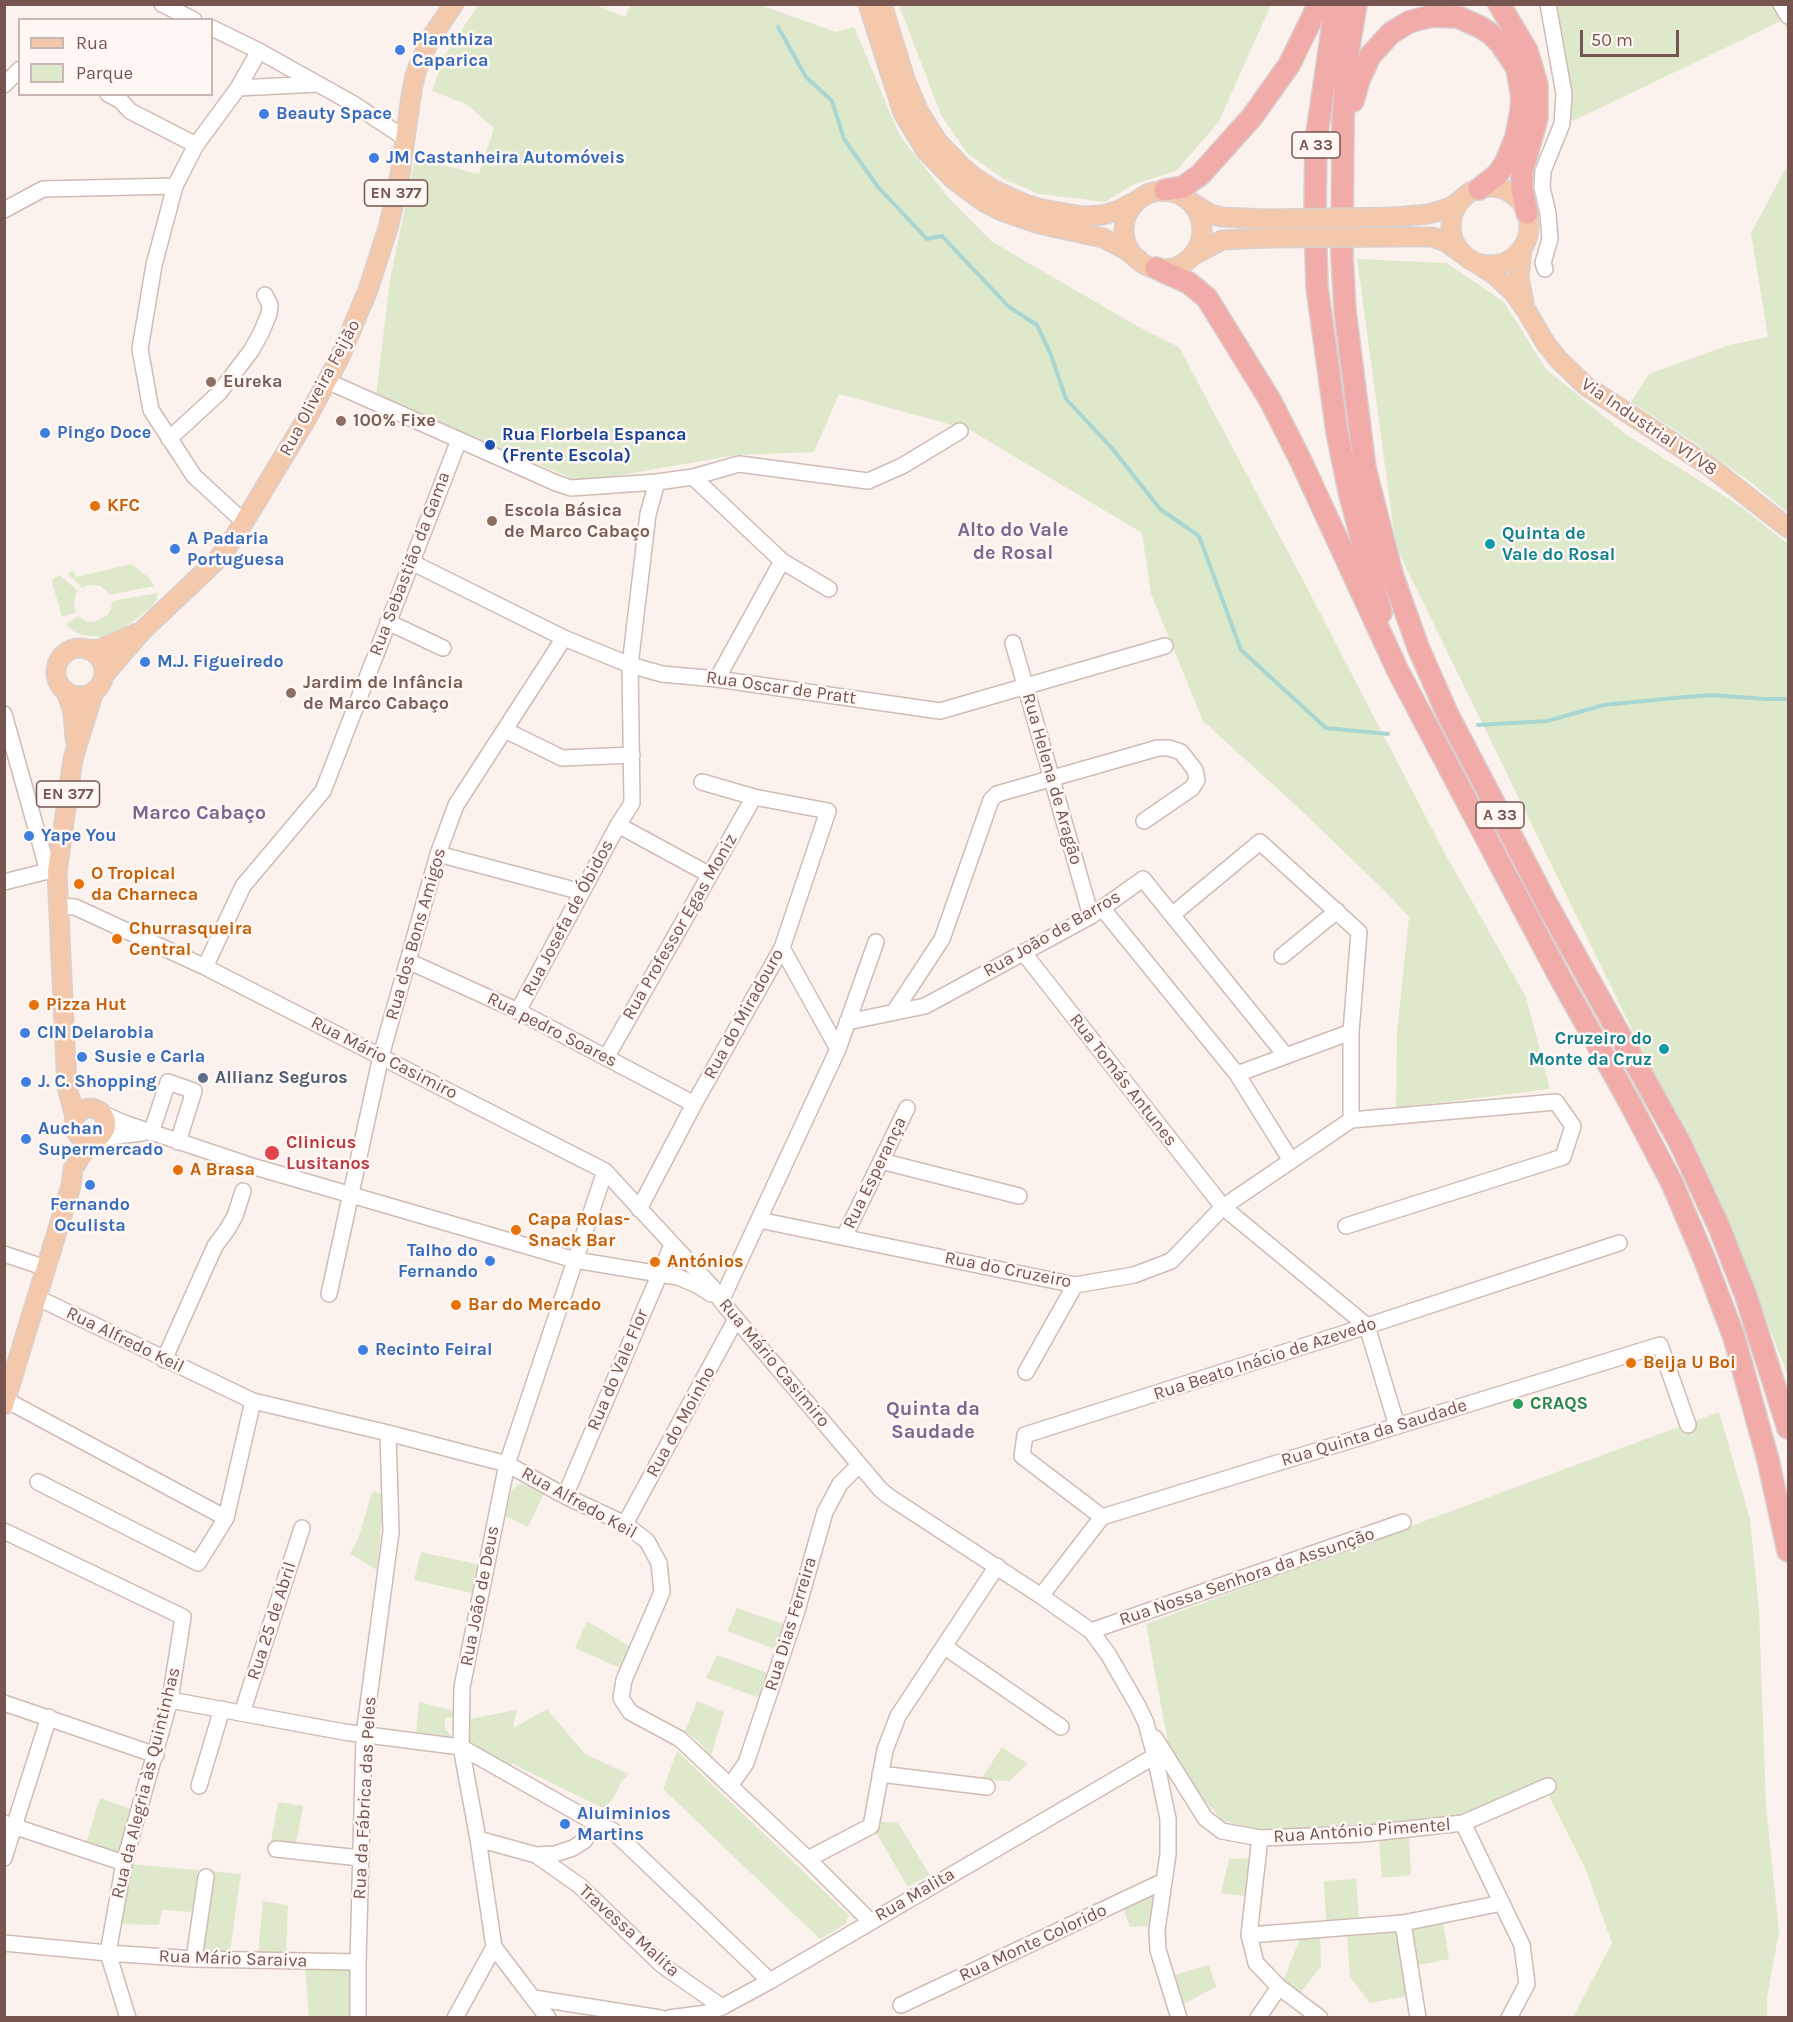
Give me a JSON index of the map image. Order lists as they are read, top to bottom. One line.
{"streets":{"highway":["A 33"],"main road":["EN 377","Rua Oliveira Feijão","Via Industrial V1/V8"],"street":["Rua Sebastião da Gama","Rua Oscar de Pratt","Rua Helena de Aragão","Rua Josefa de Óbidos","Rua Professor Egas Moniz","Rua dos Bons Amigos","Rua João de Barros","Rua do Miradouro","Rua pedro Soares","Rua Mário Casimiro","Rua Tomás Antunes","Rua Esperança","Rua do Cruzeiro","Rua Alfredo Keil","Rua Beato Inácio de Azevedo","Rua do Vale Flor","Rua do Moinho","Rua Quinta da Saudade","Rua Nossa Senhora da Assunção","Rua João de Deus","Rua 25 de Abril","Rua Dias Ferreira","Rua da Alegria às Quintinhas","Rua da Fábrica das Peles","Rua António Pimentel","Rua Malita","Travessa Malita","Rua Monte Colorido","Rua Mário Saraiva"]},"crossings":[["EN 377","Rua Oliveira Feijão"],["EN 377","Rua Mário Casimiro"],["EN 377","Rua Alfredo Keil"],["Rua Sebastião da Gama","Rua Oscar de Pratt"],["Rua Sebastião da Gama","Rua Mário Casimiro"],["Rua Oscar de Pratt","Rua Helena de Aragão"],["Rua Oscar de Pratt","Rua Josefa de Óbidos"],["Rua Oscar de Pratt","Rua dos Bons Amigos"],["Rua Helena de Aragão","Rua João de Barros"],["Rua Josefa de Óbidos","Rua pedro Soares"],["Rua Professor Egas Moniz","Rua do Miradouro"],["Rua Professor Egas Moniz","Rua pedro Soares"],["Rua dos Bons Amigos","Rua pedro Soares"],["Rua dos Bons Amigos","Rua Mário Casimiro"],["Rua João de Barros","Rua Tomás Antunes"],["Rua do Miradouro","Rua pedro Soares"],["Rua do Miradouro","Rua Mário Casimiro"],["Rua Mário Casimiro","Rua do Vale Flor"],["Rua Mário Casimiro","Rua do Moinho"],["Rua Mário Casimiro","Rua Nossa Senhora da Assunção"],["Rua Mário Casimiro","Rua João de Deus"],["Rua Mário Casimiro","Rua Dias Ferreira"],["Rua Mário Casimiro","Rua António Pimentel"],["Rua Mário Casimiro","Rua Malita"],["Rua Mário Casimiro","Rua Monte Colorido"],["Rua Tomás Antunes","Rua do Cruzeiro"],["Rua Tomás Antunes","Rua Beato Inácio de Azevedo"],["Rua Esperança","Rua do Cruzeiro"],["Rua Alfredo Keil","Rua do Vale Flor"],["Rua Alfredo Keil","Rua do Moinho"],["Rua Alfredo Keil","Rua João de Deus"],["Rua Alfredo Keil","Rua Dias Ferreira"],["Rua Alfredo Keil","Rua da Fábrica das Peles"],["Rua Alfredo Keil","Rua Malita"],["Rua Beato Inácio de Azevedo","Rua Quinta da Saudade"],["Rua João de Deus","Travessa Malita"],["Rua da Alegria às Quintinhas","Rua Mário Saraiva"],["Rua da Fábrica das Peles","Rua Mário Saraiva"],["Rua Malita","Travessa Malita"]],"districts":["Alto do Vale de Rosal","Marco Cabaço","Quinta da Saudade"],"places":["Planthiza Caparica","Beauty Space","JM Castanheira Automóveis","Eureka","100% Fixe","Pingo Doce","Rua Florbela Espanca (Frente Escola)","KFC","Escola Básica de Marco Cabaço","Quinta de Vale do Rosal","A Padaria Portuguesa","M.J. Figueiredo","Jardim de Infância de Marco Cabaço","Yape You","O Tropical da Charneca","Churrasqueira Central","Pizza Hut","CIN Delarobia","Cruzeiro do Monte da Cruz","Susie e Carla","Allianz Seguros","J. C. Shopping","Auchan Supermercado","Clinicus Lusitanos","A Brasa","Fernando Oculista","Capa Rolas- Snack Bar","Talho do Fernando","Antónios","Bar do Mercado","Recinto Feiral","Beija U Boi","CRAQS","Aluiminios Martins"],"legend":["Rua","Parque"],"scale_bar":"50 m"}
